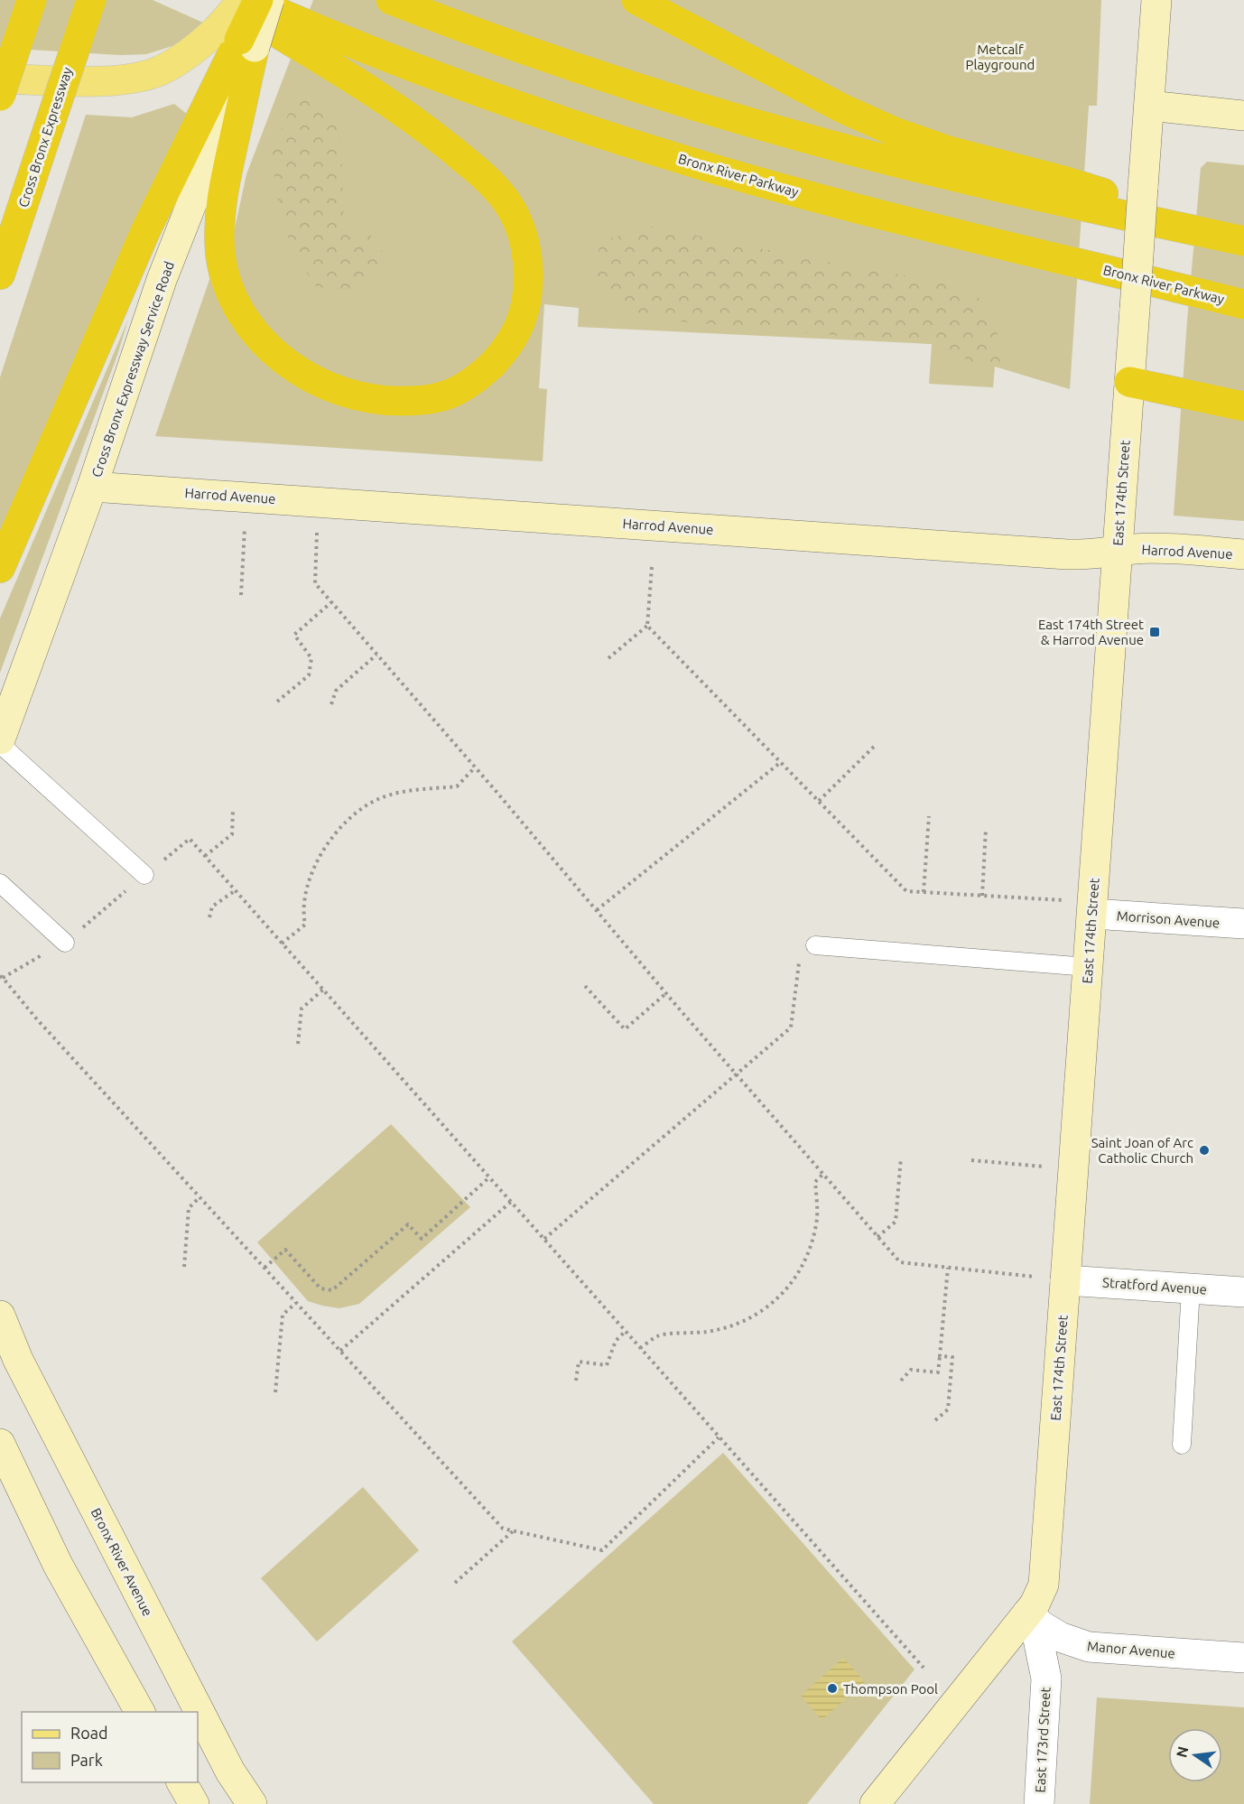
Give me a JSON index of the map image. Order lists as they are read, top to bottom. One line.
{"streets":{"highway":["Cross Bronx Expressway","Bronx River Parkway"],"main road":["Cross Bronx Expressway Service Road","East 174th Street","Harrod Avenue","Bronx River Avenue"],"street":["Morrison Avenue","Stratford Avenue","Manor Avenue","East 173rd Street"]},"crossings":[["Cross Bronx Expressway Service Road","Harrod Avenue"],["East 174th Street","Harrod Avenue"],["East 174th Street","Morrison Avenue"],["East 174th Street","Stratford Avenue"],["East 174th Street","Manor Avenue"],["East 174th Street","East 173rd Street"],["Manor Avenue","East 173rd Street"]],"parks":["Metcalf Playground"],"places":{"transit":["East 174th Street & Harrod Avenue"],"other":["Saint Joan of Arc Catholic Church","Thompson Pool"]},"legend":["Road","Park"],"north":"left"}
